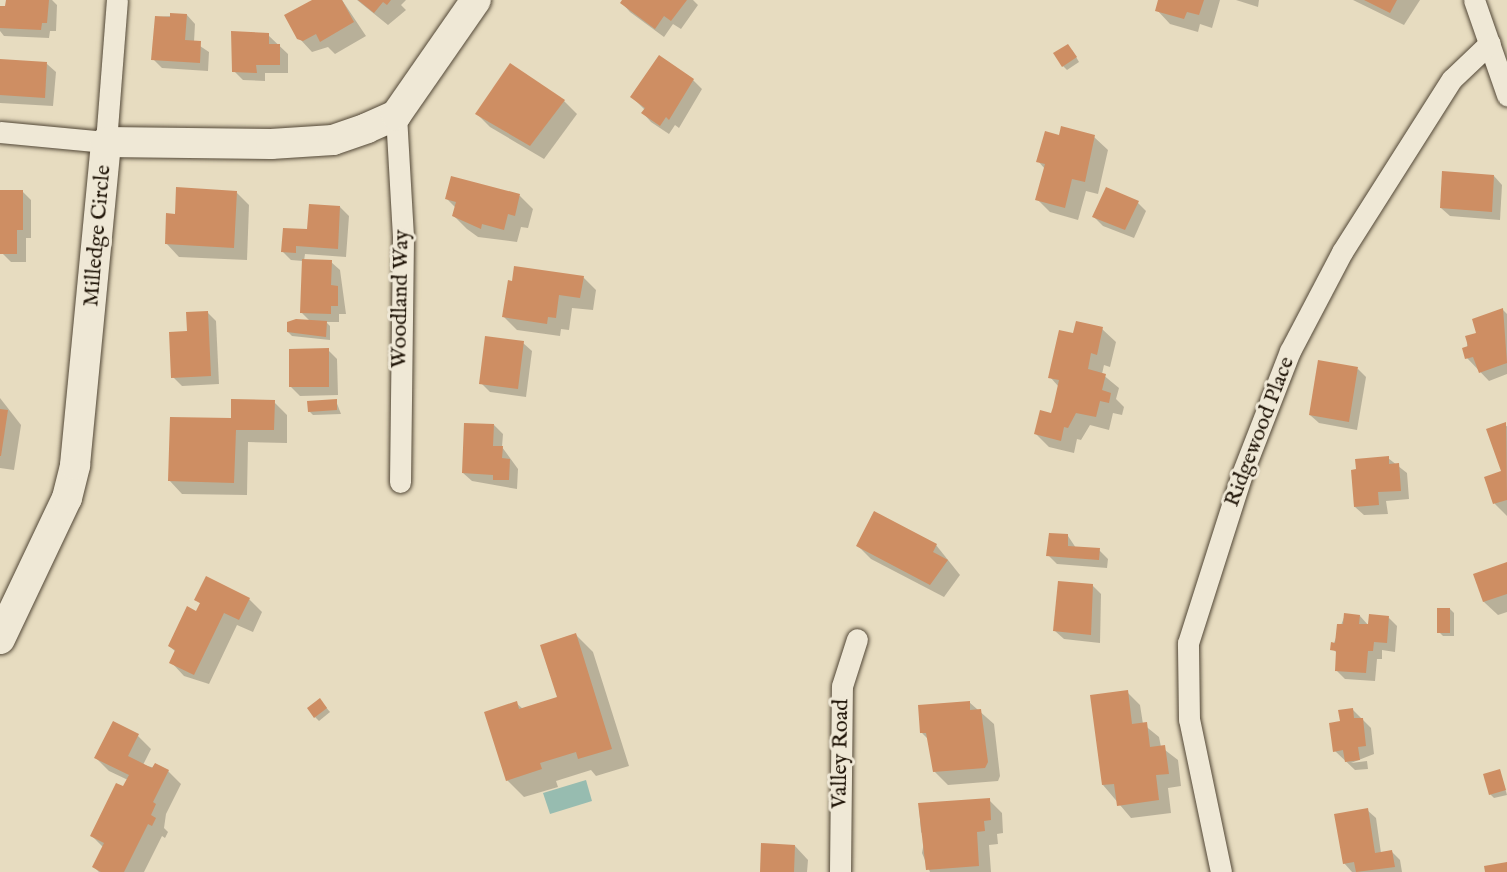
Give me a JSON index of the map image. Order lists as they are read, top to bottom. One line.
{"streets":{"street":["Milledge Circle","Woodland Way","Ridgewood Place","Valley Road"]},"crossings":[["Milledge Circle","Woodland Way"]]}
